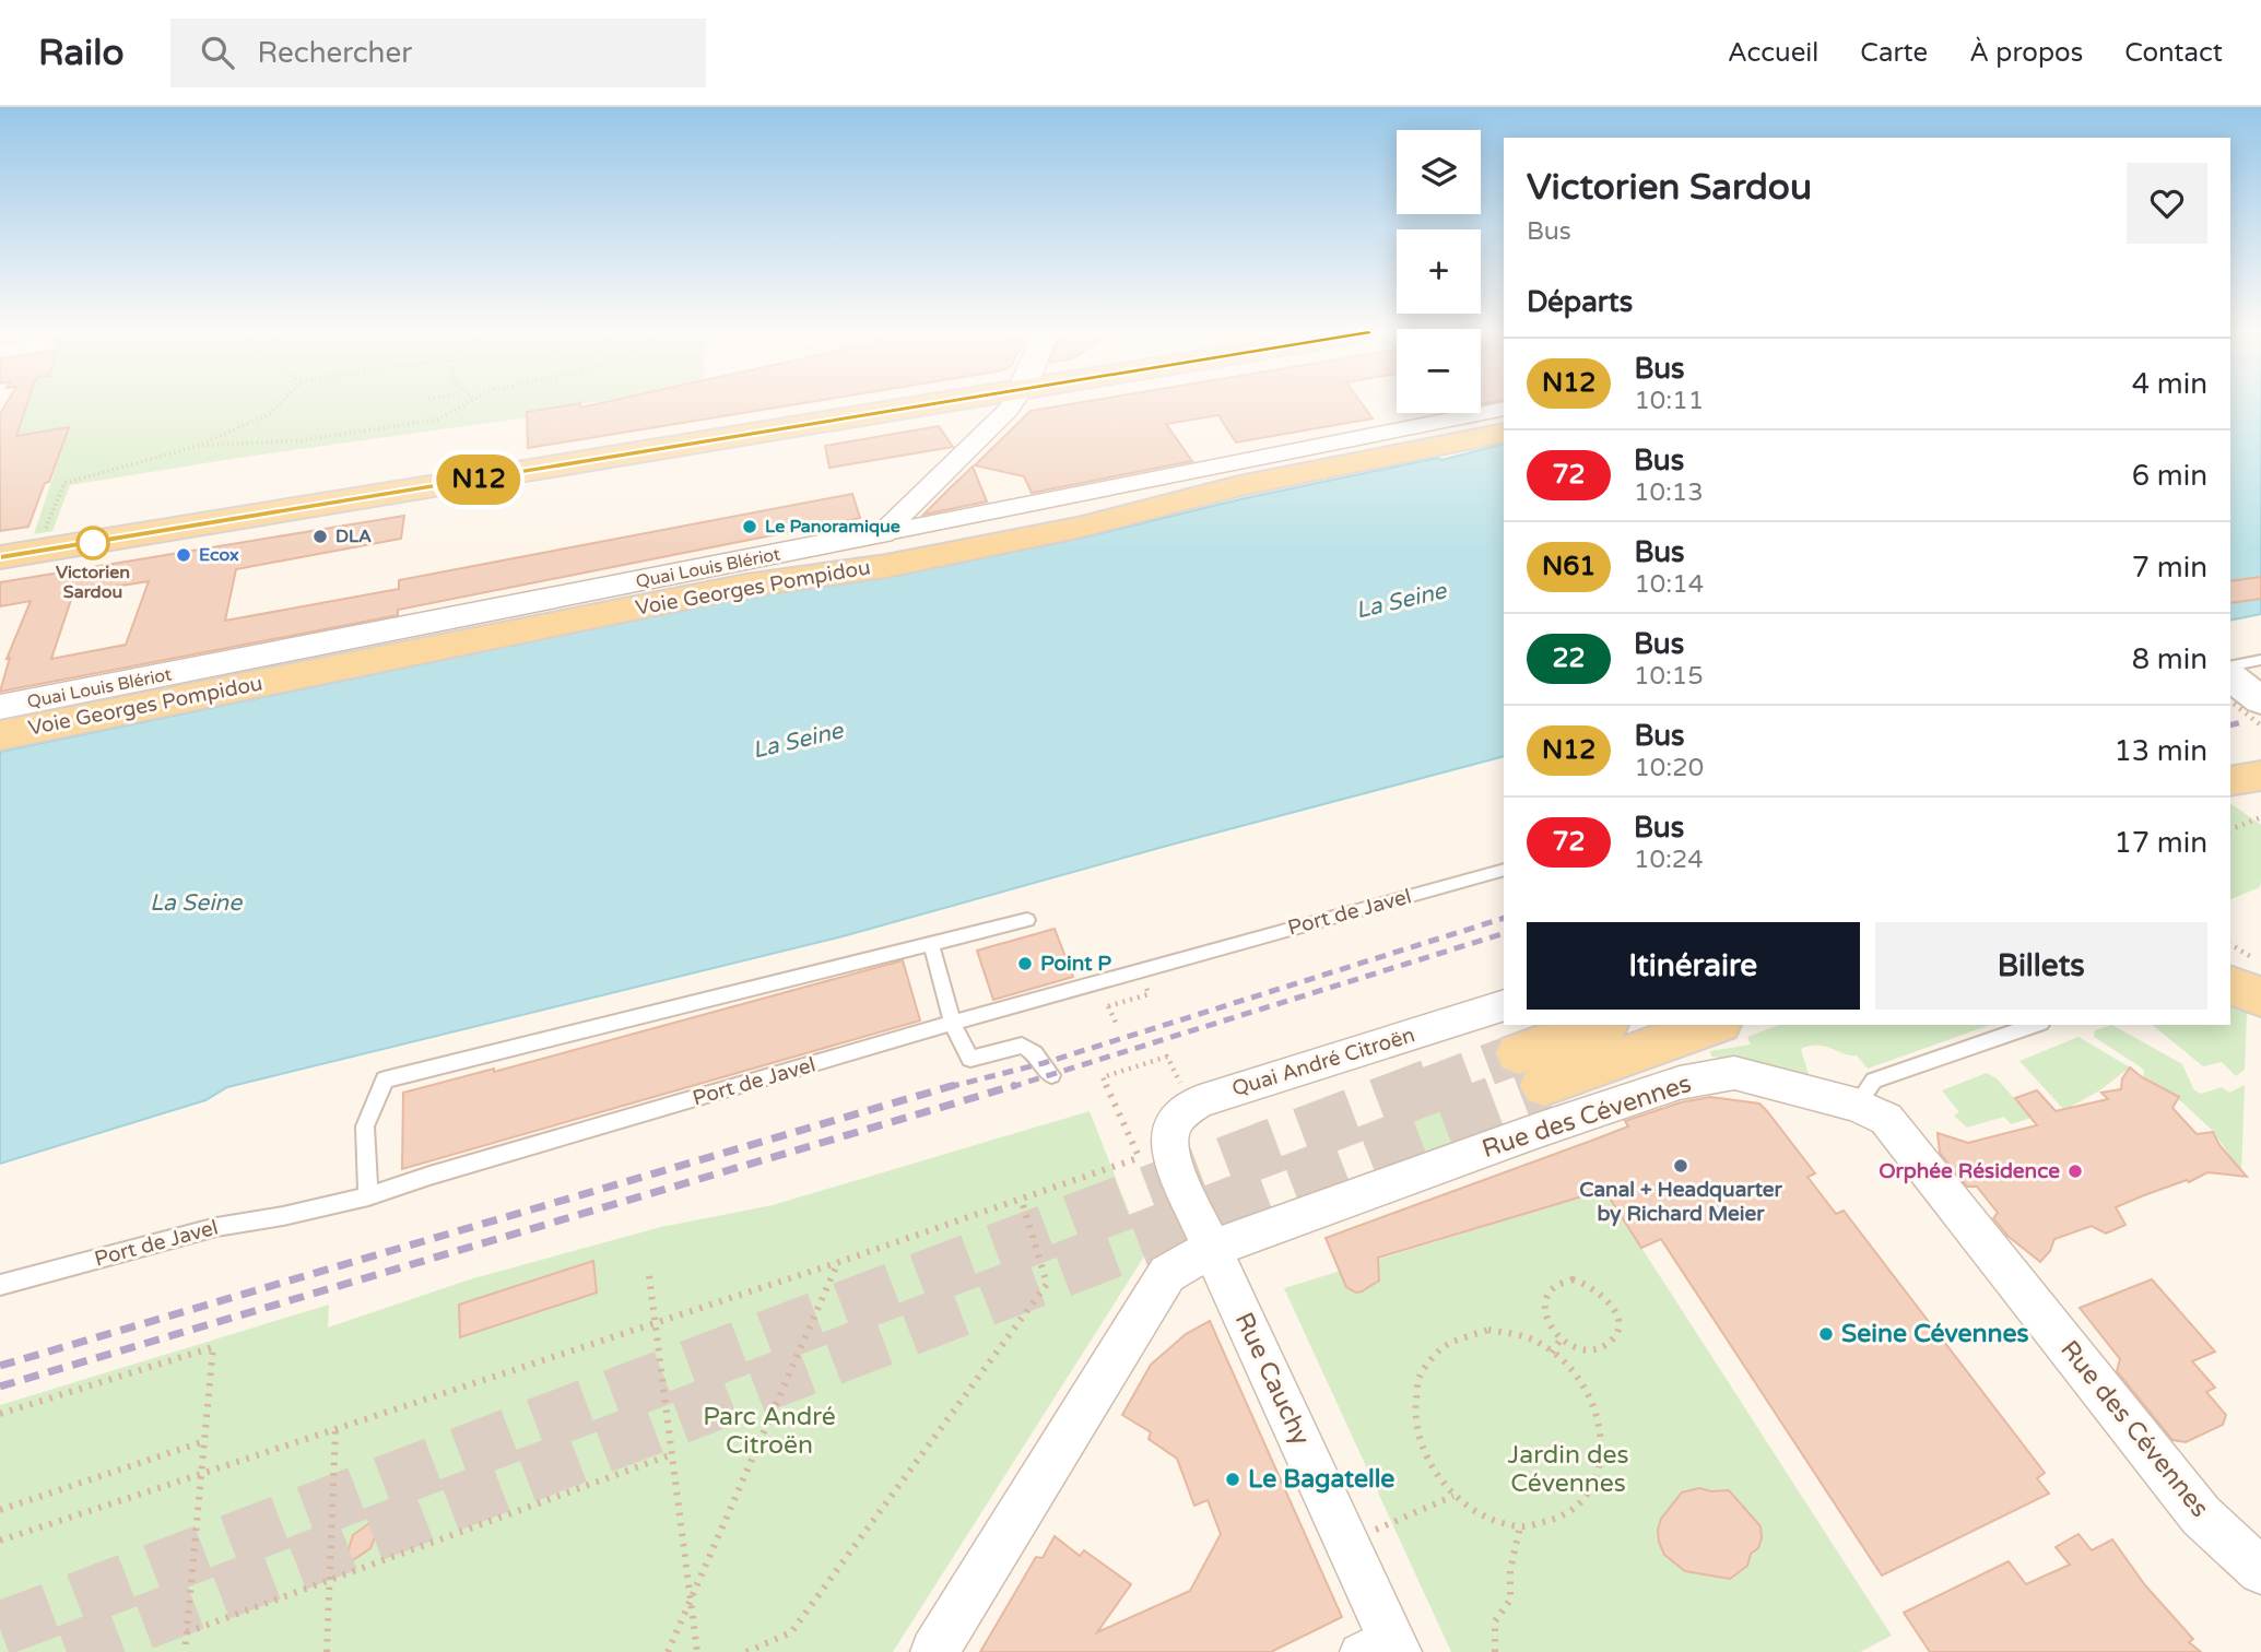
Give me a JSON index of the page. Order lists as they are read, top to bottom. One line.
{"streets":{"main road":["Voie Georges Pompidou"],"street":["Quai Louis Blériot","Quai André Citroën","Rue des Cévennes","Rue Cauchy"],"lane":["Port de Javel"]},"crossings":[["Quai André Citroën","Rue Cauchy"],["Rue des Cévennes","Rue Cauchy"]],"water":["La Seine"],"parks":["Parc André Citroën","Jardin des Cévennes"],"places":["Le Panoramique","DLA","Victorien Sardou","Ecox","Point P","Canal + Headquarter by Richard Meier","Orphée Résidence","Seine Cévennes","Le Bagatelle"],"lines":["bus line N12"],"page":{"header":"Railo","search":"Rechercher","nav":["Accueil","Carte","À propos","Contact"],"on_map":"N12","map_buttons":["+","−"],"heading":[["Victorien Sardou","Bus"],"Départs"],"list":[{"mark":"N12","name":"Bus","note":"10:11","value":"4 min"},{"mark":"72","name":"Bus","note":"10:13","value":"6 min"},{"mark":"N61","name":"Bus","note":"10:14","value":"7 min"},{"mark":"22","name":"Bus","note":"10:15","value":"8 min"},{"mark":"N12","name":"Bus","note":"10:20","value":"13 min"},{"mark":"72","name":"Bus","note":"10:24","value":"17 min"}],"buttons":["Itinéraire","Billets"]}}
